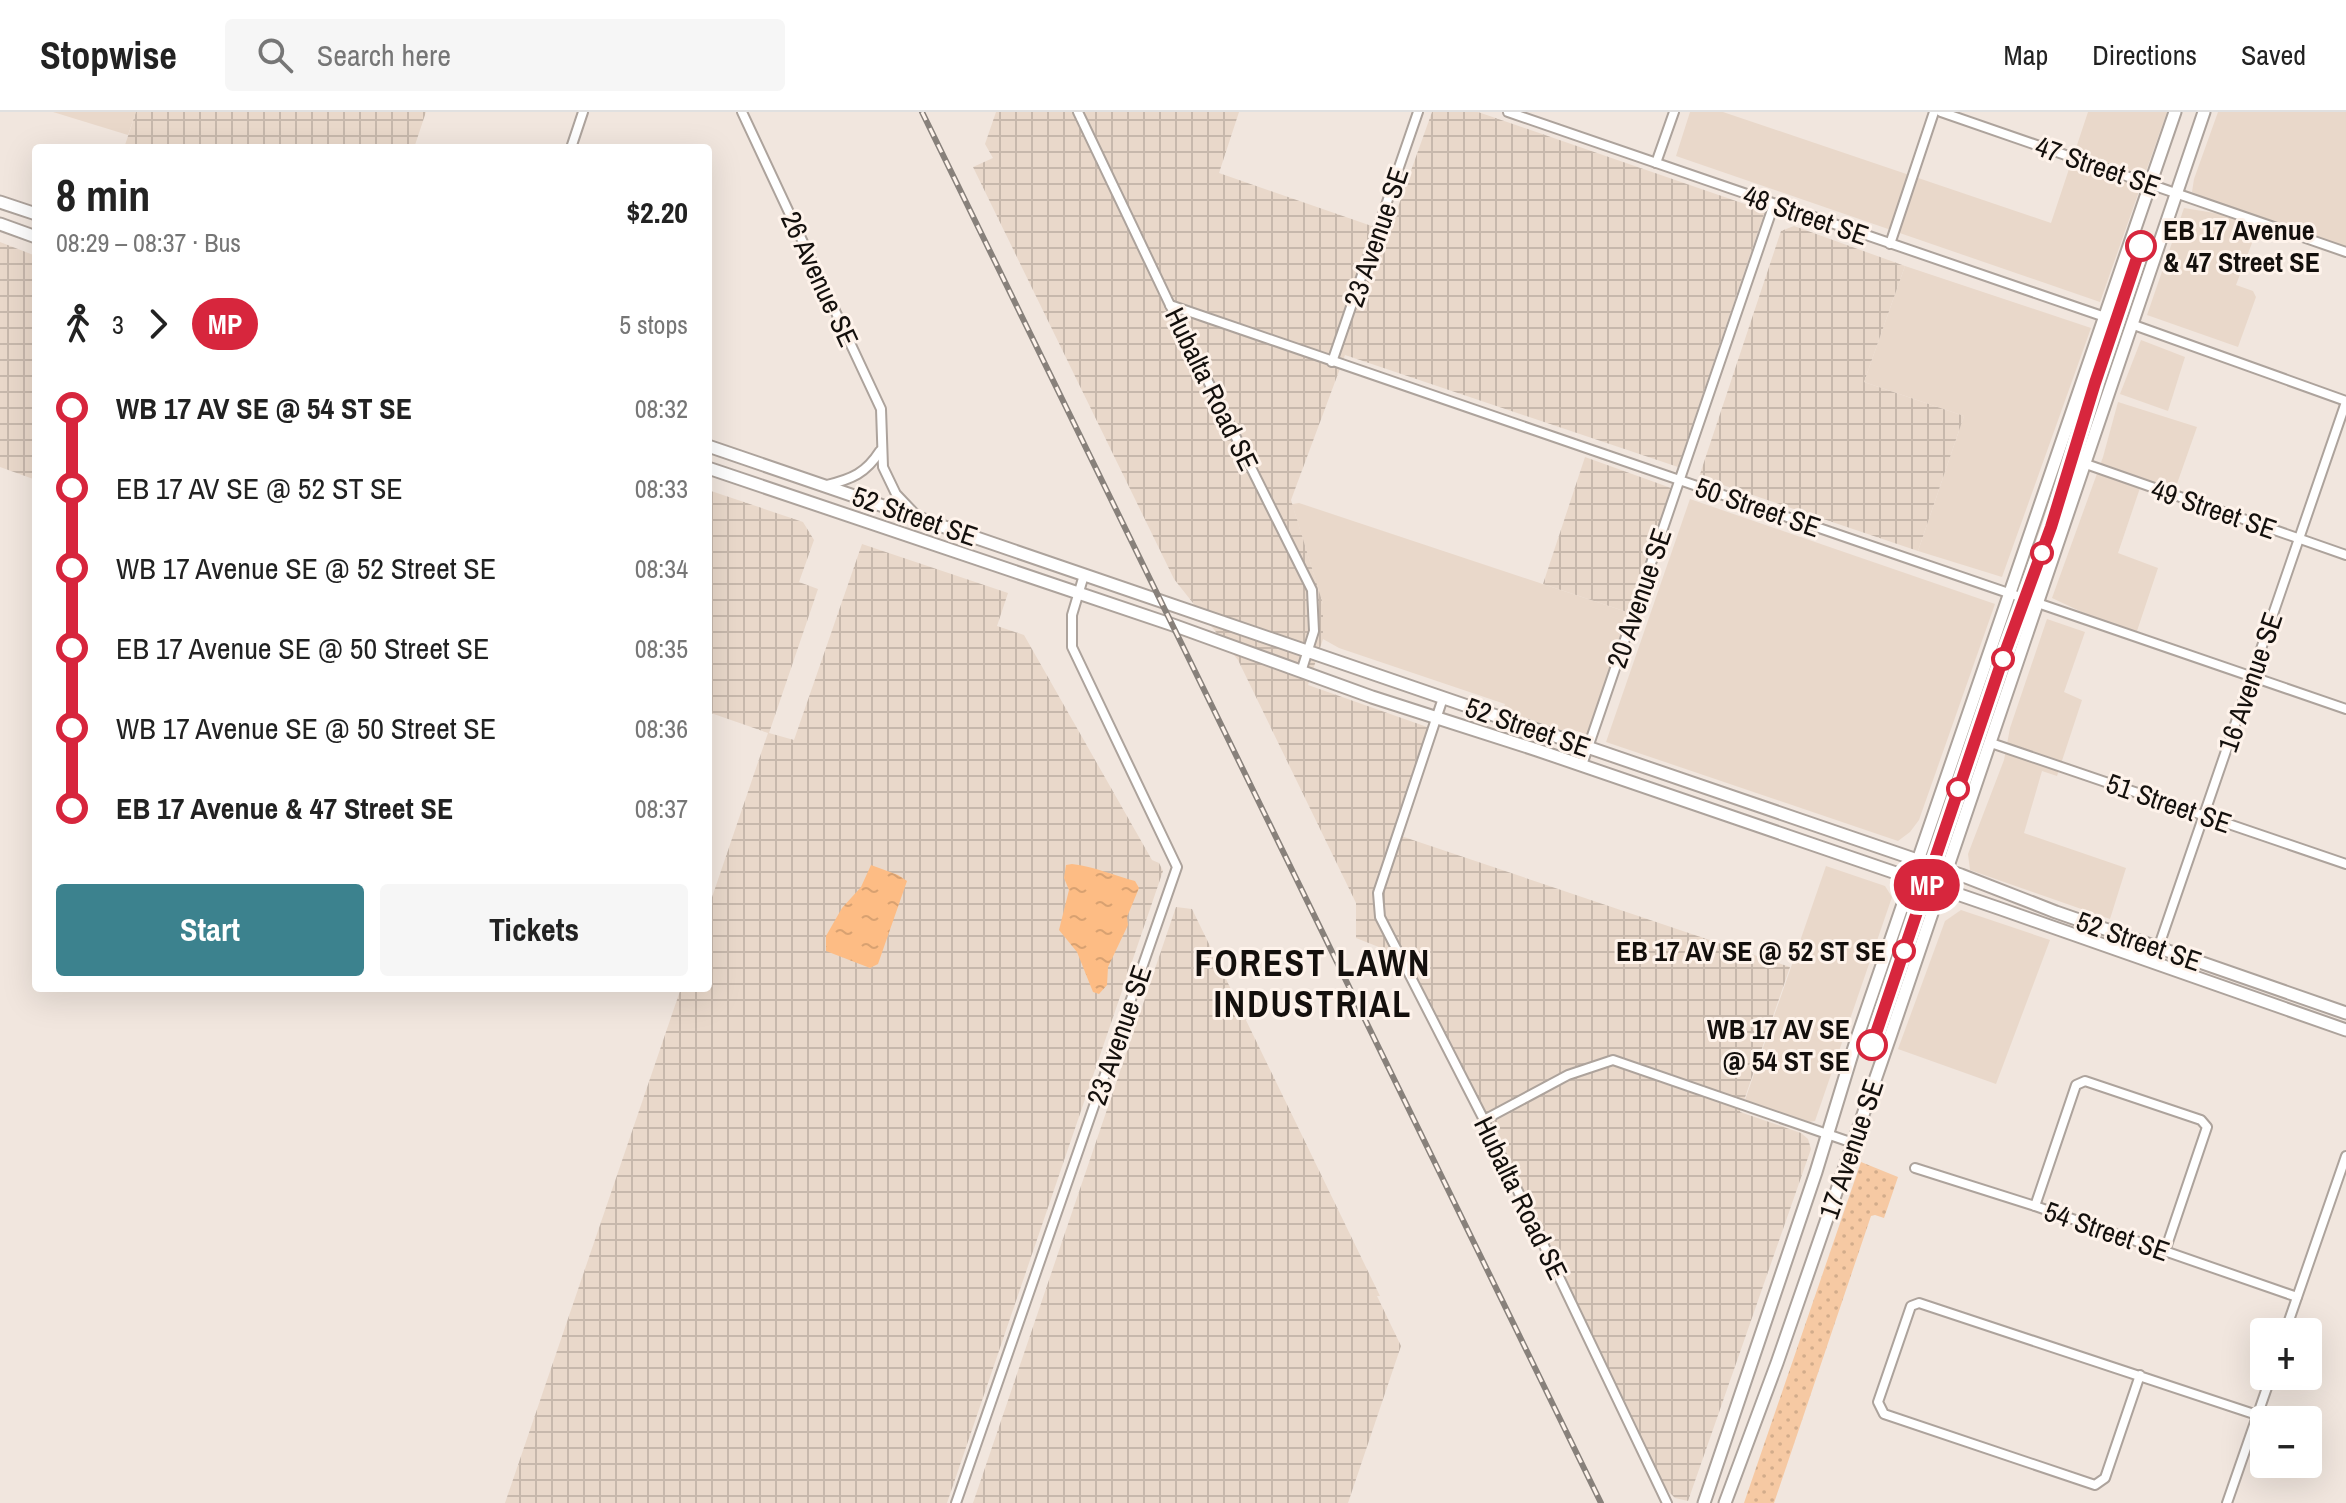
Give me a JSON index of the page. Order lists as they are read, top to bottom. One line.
{"streets":{"main road":["52 Street SE","17 Avenue SE"],"street":["47 Street SE","48 Street SE","23 Avenue SE","26 Avenue SE","Hubalta Road SE","50 Street SE","49 Street SE","20 Avenue SE","16 Avenue SE","51 Street SE","54 Street SE"]},"crossings":[["47 Street SE","17 Avenue SE"],["48 Street SE","20 Avenue SE"],["48 Street SE","17 Avenue SE"],["23 Avenue SE","50 Street SE"],["23 Avenue SE","52 Street SE"],["Hubalta Road SE","50 Street SE"],["Hubalta Road SE","52 Street SE"],["50 Street SE","20 Avenue SE"],["50 Street SE","16 Avenue SE"],["50 Street SE","17 Avenue SE"],["49 Street SE","16 Avenue SE"],["49 Street SE","17 Avenue SE"],["52 Street SE","20 Avenue SE"],["52 Street SE","16 Avenue SE"],["52 Street SE","17 Avenue SE"],["16 Avenue SE","51 Street SE"],["51 Street SE","17 Avenue SE"]],"districts":["FOREST LAWN INDUSTRIAL"],"places":["EB 17 Avenue & 47 Street SE","EB 17 AV SE @ 52 ST SE","WB 17 AV SE @ 54 ST SE"],"lines":["bus line MP"],"page":{"header":"Stopwise","search":"Search here","nav":["Map","Directions","Saved"],"on_map":"MP","heading":["8 min","08:29 – 08:37 · Bus","$2.20"],"legs":["3","MP","5 stops"],"list":[{"name":"WB 17 AV SE @ 54 ST SE","value":"08:32"},{"name":"EB 17 AV SE @ 52 ST SE","value":"08:33"},{"name":"WB 17 Avenue SE @ 52 Street SE","value":"08:34"},{"name":"EB 17 Avenue SE @ 50 Street SE","value":"08:35"},{"name":"WB 17 Avenue SE @ 50 Street SE","value":"08:36"},{"name":"EB 17 Avenue & 47 Street SE","value":"08:37"}],"buttons":["Start","Tickets"],"map_buttons":["+","−"]}}
